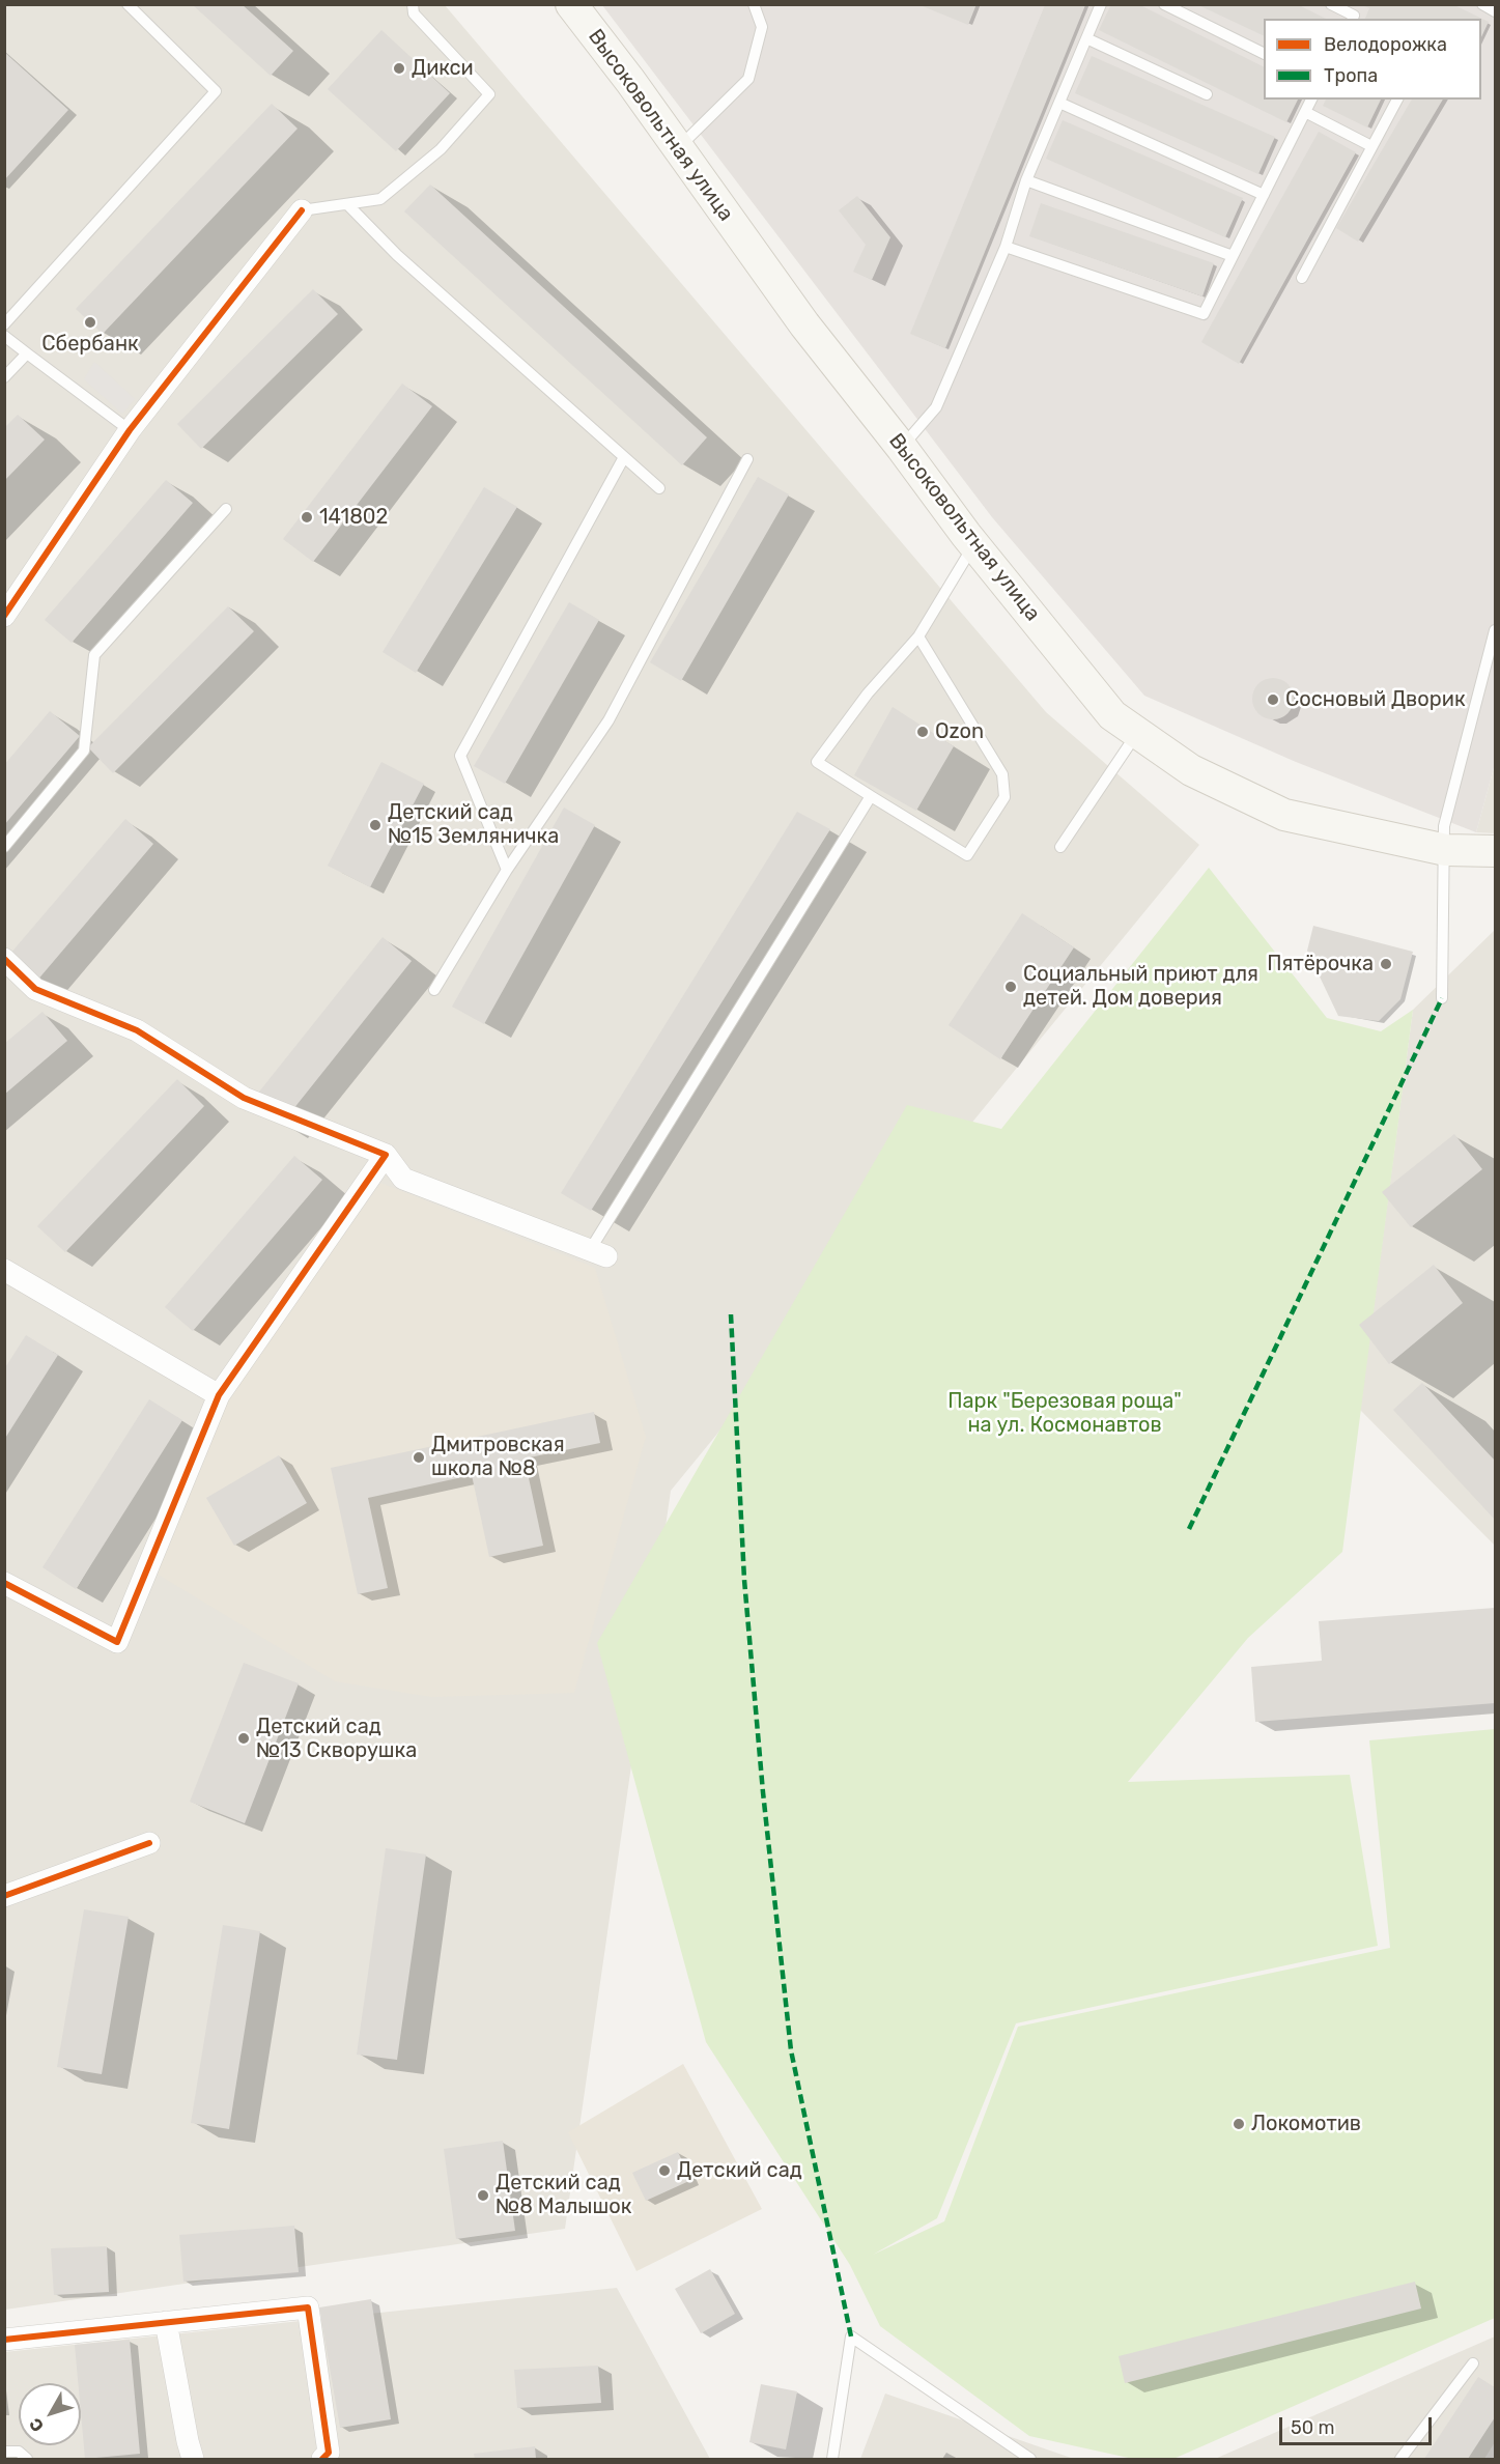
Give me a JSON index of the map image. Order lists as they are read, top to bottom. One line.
{"streets":{"main road":["Высоковольтная улица"]},"parks":["Парк \"Березовая роща\" на ул. Космонавтов"],"places":["Дикси","Сбербанк","141802","Сосновый Дворик","Ozon","Детский сад №15 Земляничка","Пятёрочка","Социальный приют для детей. Дом доверия","Дмитровская школа №8","Детский сад №13 Скворушка","Локомотив","Детский сад","Детский сад №8 Малышок"],"legend":["Велодорожка","Тропа"],"scale_bar":"50 m","north":"bottom left"}
